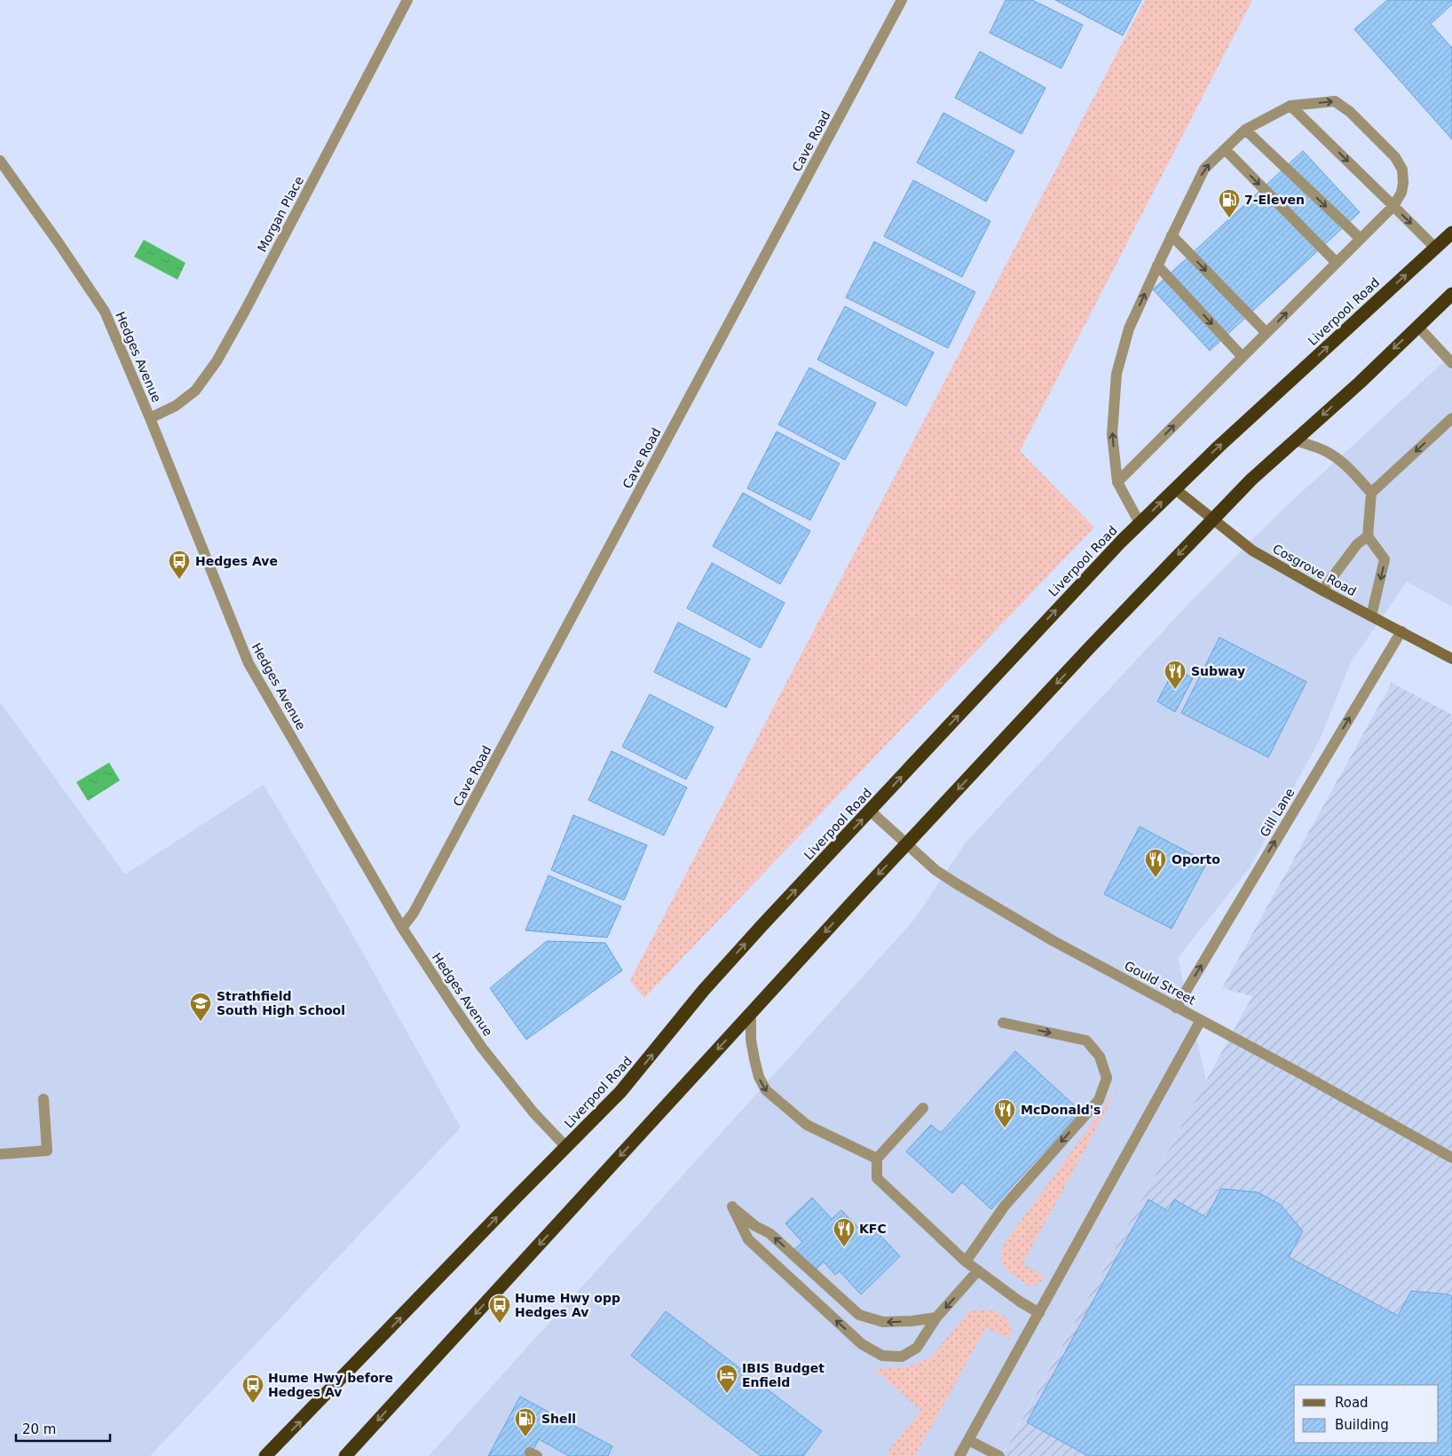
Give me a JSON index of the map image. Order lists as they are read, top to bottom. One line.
{"streets":{"highway":["Liverpool Road"],"main road":["Cosgrove Road"],"street":["Cave Road","Morgan Place","Hedges Avenue","Gill Lane","Gould Street"]},"crossings":[["Cave Road","Hedges Avenue"],["Morgan Place","Hedges Avenue"],["Liverpool Road","Hedges Avenue"],["Liverpool Road","Cosgrove Road"],["Liverpool Road","Gould Street"],["Cosgrove Road","Gill Lane"],["Gill Lane","Gould Street"]],"one_way":["Gill Lane"],"places":{"fuel station":["7-Eleven","Shell"],"bus stop":["Hedges Ave","Hume Hwy opp Hedges Av","Hume Hwy before Hedges Av"],"restaurant":["Subway","Oporto","McDonald's","KFC"],"school or university":["Strathfield South High School"],"hotel":["IBIS Budget Enfield"]},"legend":["Road","Building"],"scale_bar":"20 m"}
